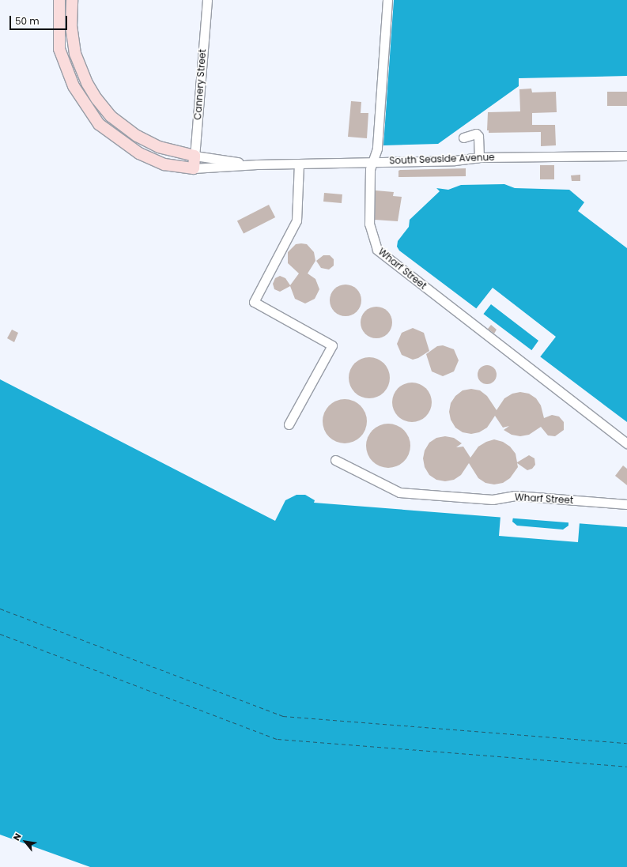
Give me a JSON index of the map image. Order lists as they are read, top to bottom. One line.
{"streets":{"main road":["Cannery Street"],"street":["South Seaside Avenue","Wharf Street"]},"crossings":[["Cannery Street","South Seaside Avenue"],["South Seaside Avenue","Wharf Street"]],"scale_bar":"50 m","north":"top left"}
